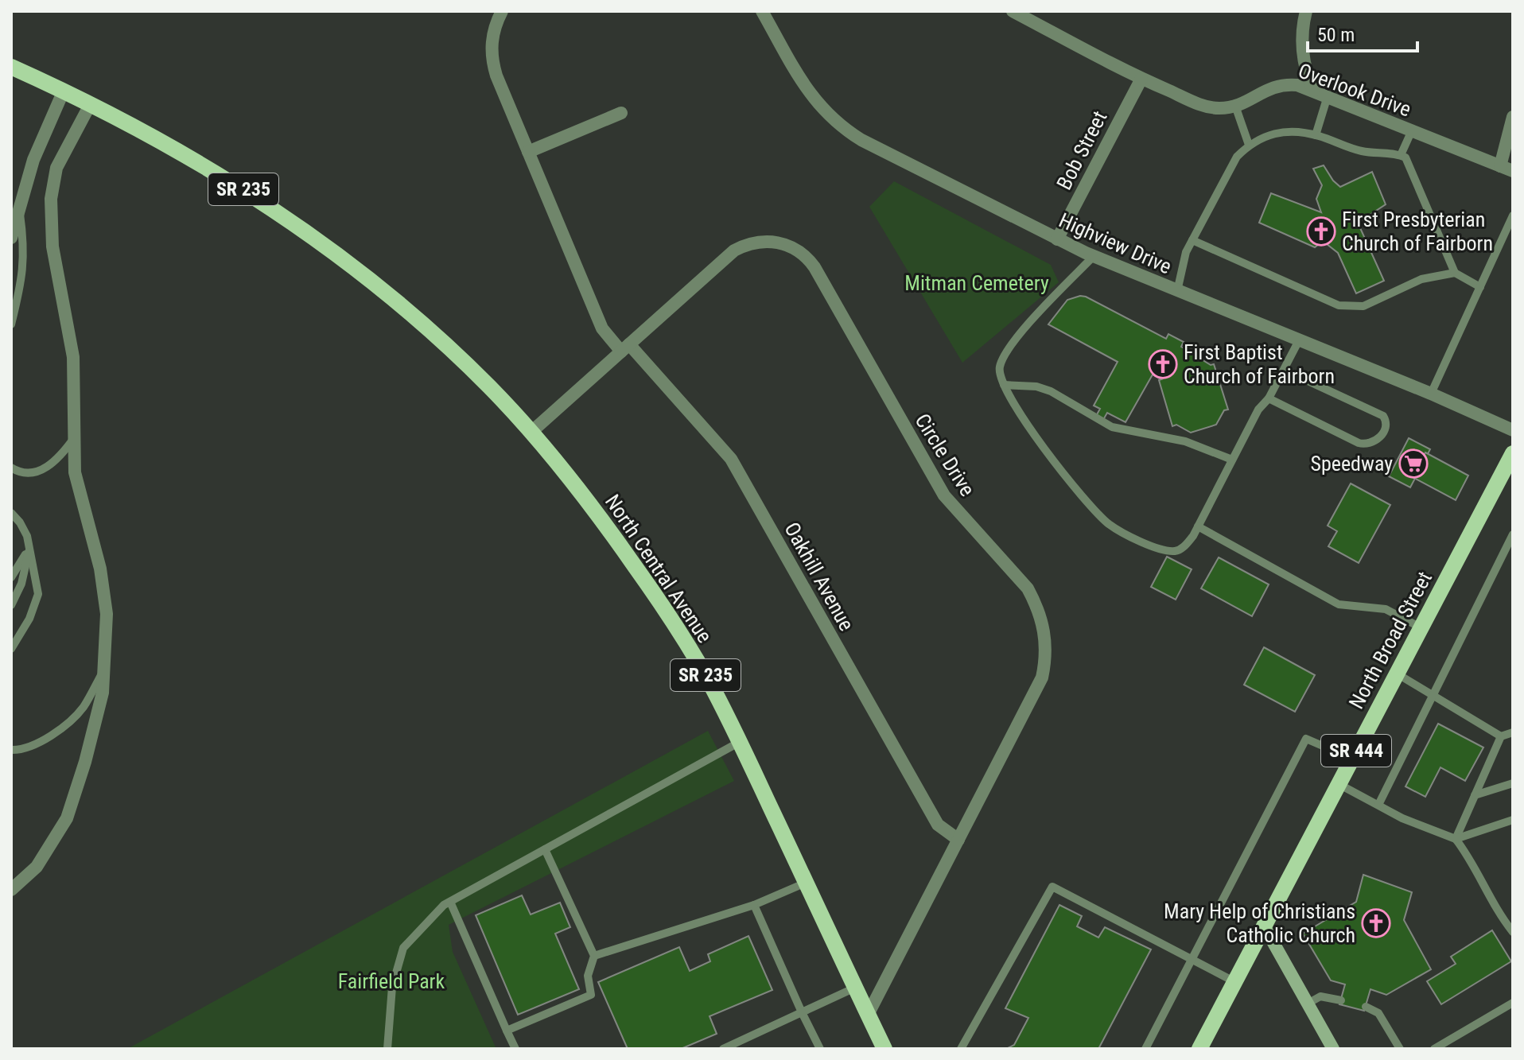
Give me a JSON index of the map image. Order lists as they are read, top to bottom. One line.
{"streets":{"main road":["SR 235","North Central Avenue","North Broad Street","SR 444"],"street":["Overlook Drive","Bob Street","Highview Drive","Circle Drive","Oakhill Avenue"]},"crossings":[["Overlook Drive","Bob Street"],["Bob Street","Highview Drive"],["SR 235","North Central Avenue"],["Circle Drive","North Central Avenue"],["Circle Drive","Oakhill Avenue"]],"parks":["Mitman Cemetery","Fairfield Park"],"places":{"church":["First Presbyterian Church of Fairborn","First Baptist Church of Fairborn","Mary Help of Christians Catholic Church"],"supermarket":["Speedway"]},"scale_bar":"50 m"}
